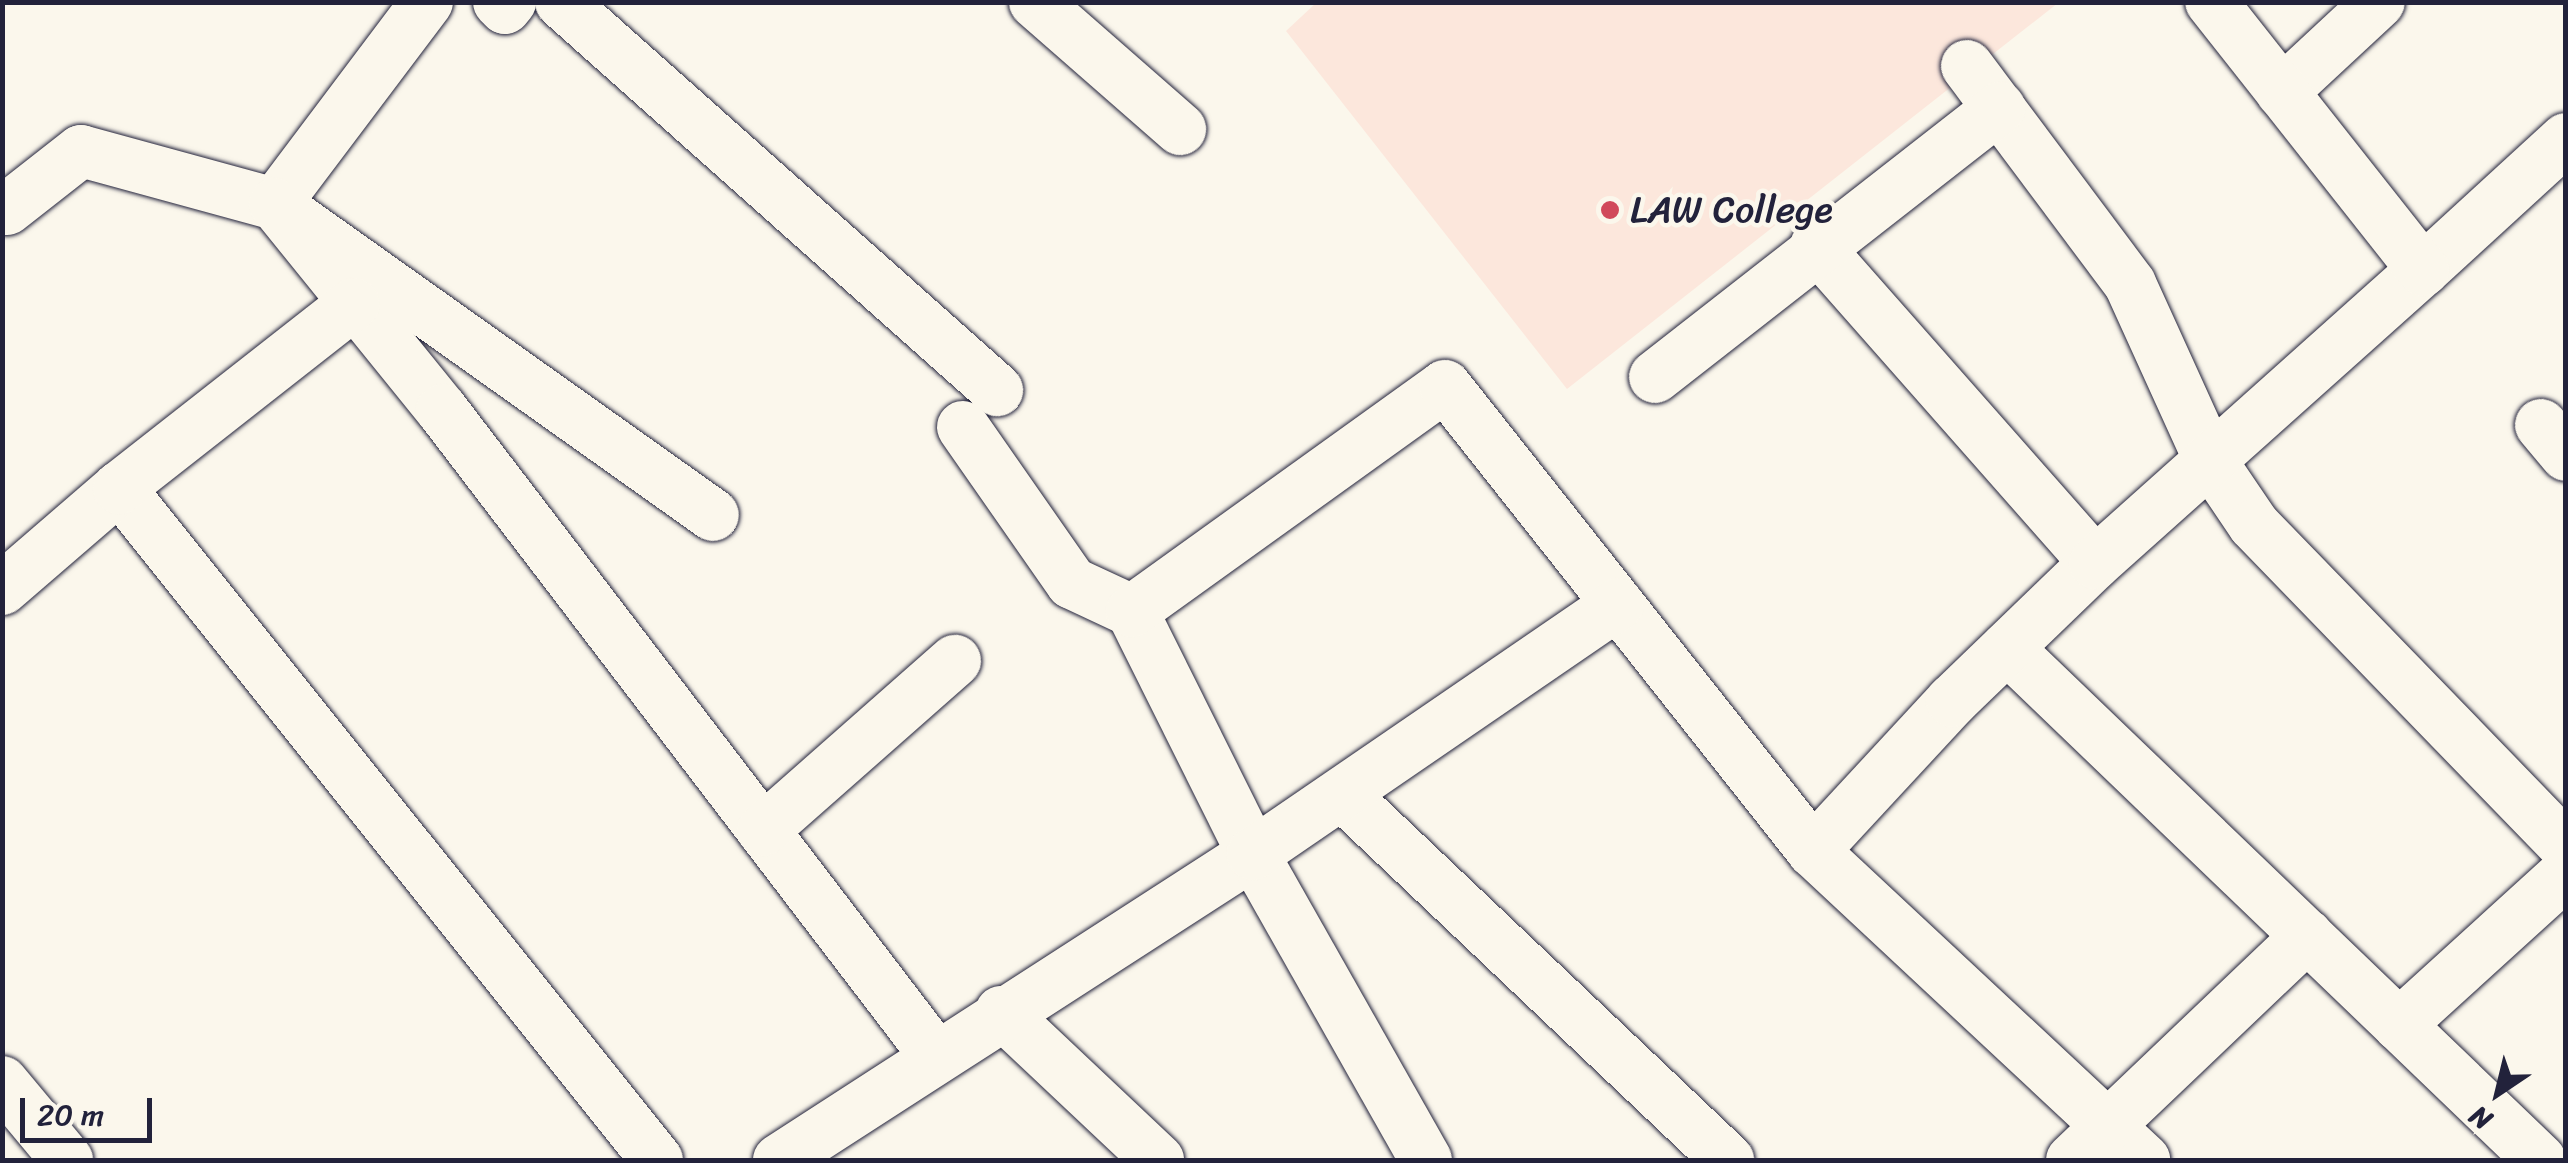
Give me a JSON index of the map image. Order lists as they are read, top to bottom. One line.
{"places":["LAW College"],"scale_bar":"20 m","north":"bottom left"}
